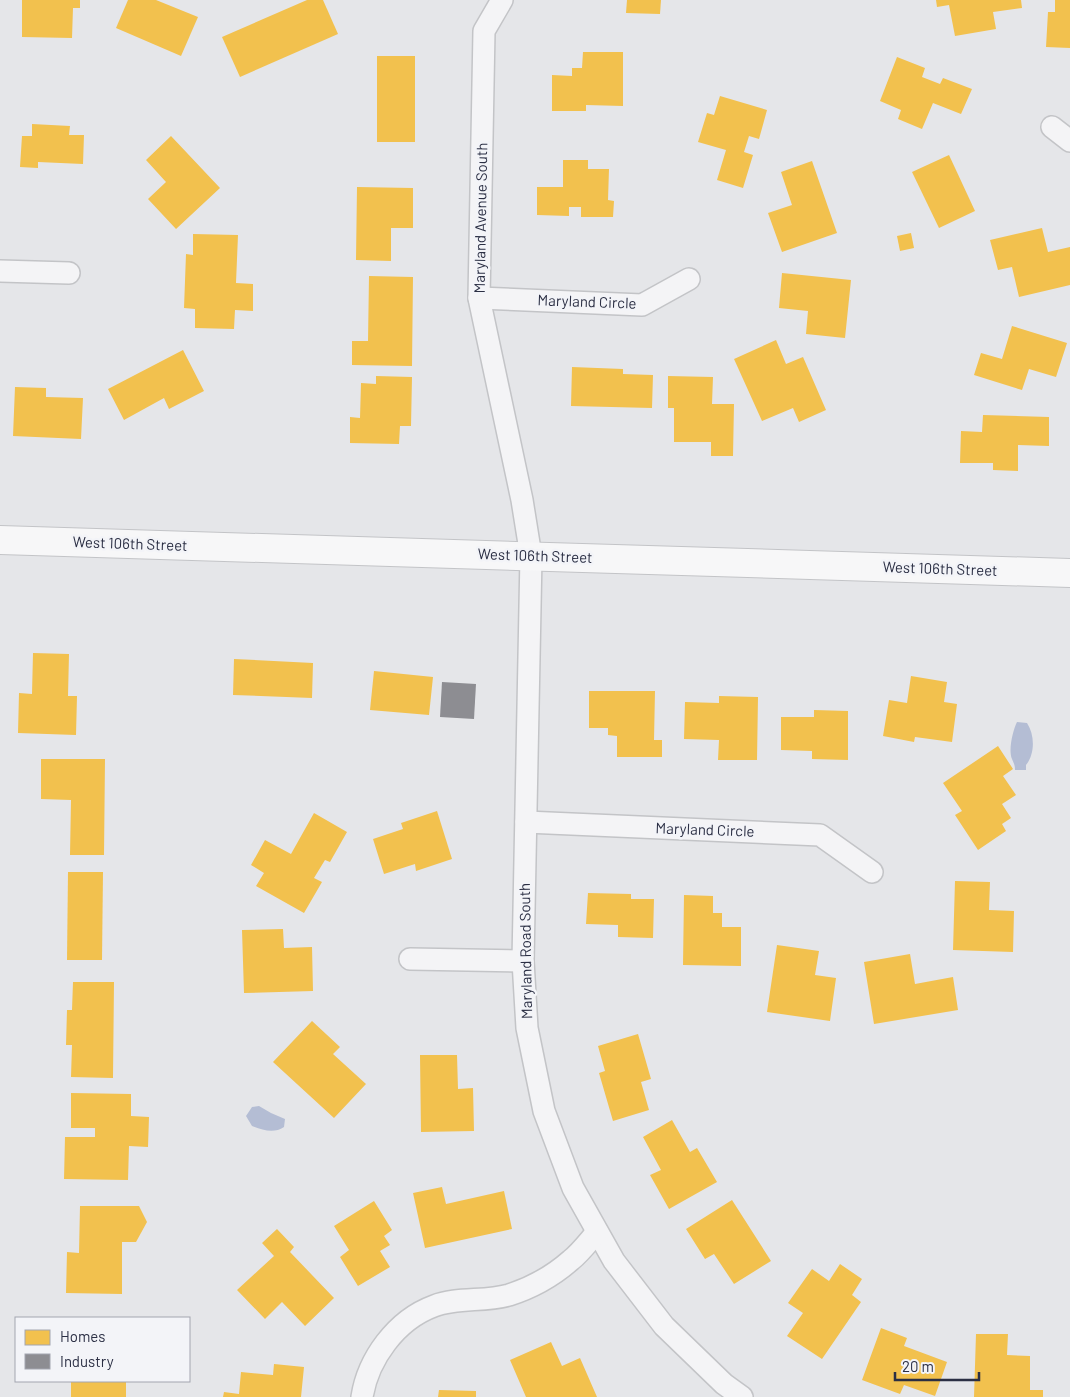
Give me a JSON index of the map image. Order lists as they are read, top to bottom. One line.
{"streets":{"street":["Maryland Avenue South","Maryland Circle","West 106th Street","Maryland Road South"]},"crossings":[["Maryland Avenue South","Maryland Circle"],["Maryland Avenue South","West 106th Street"],["Maryland Avenue South","Maryland Road South"],["Maryland Circle","Maryland Road South"],["West 106th Street","Maryland Road South"]],"legend":["Homes","Industry"],"scale_bar":"20 m"}
